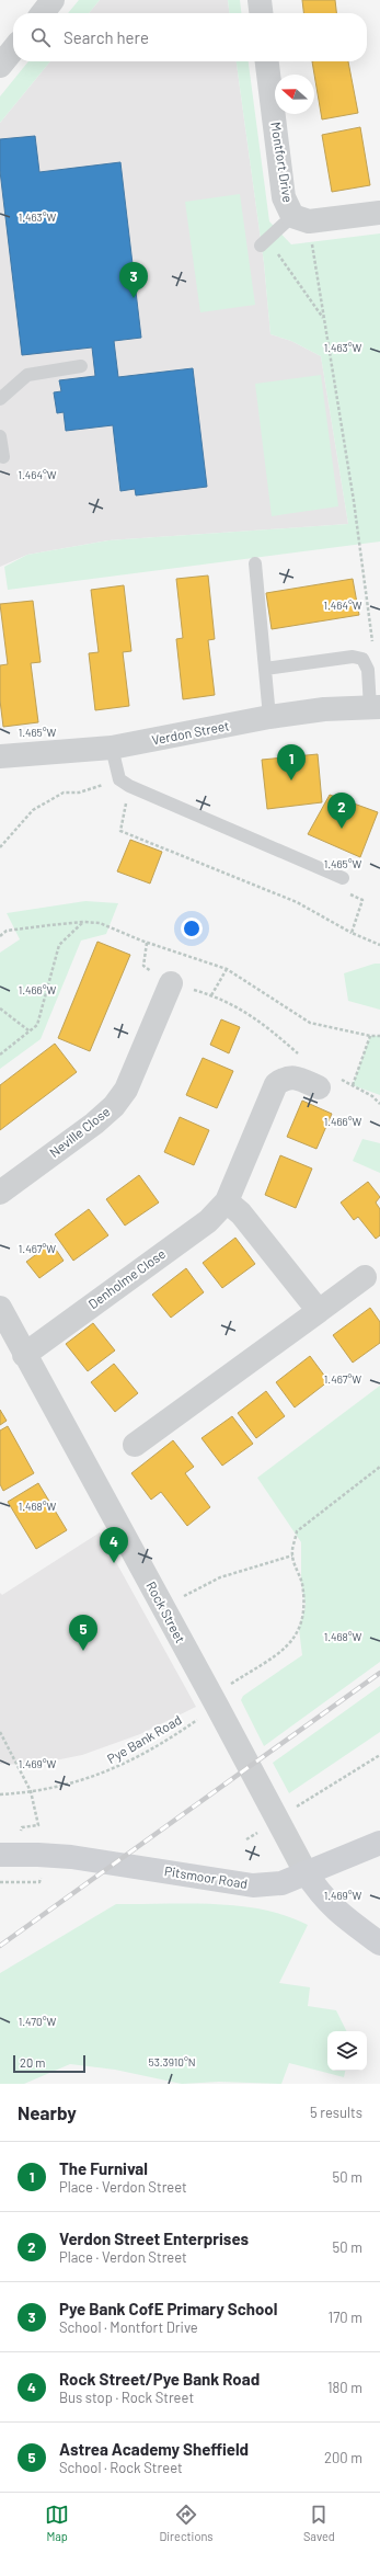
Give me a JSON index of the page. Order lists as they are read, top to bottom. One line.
{"streets":{"street":["Montfort Drive","Verdon Street","Neville Close","Denholme Close","Rock Street","Pitsmoor Road"],"path":["Pye Bank Road"]},"crossings":[["Denholme Close","Rock Street"],["Rock Street","Pye Bank Road"],["Rock Street","Pitsmoor Road"]],"scale_bar":"20 m","north":"left","page":{"search":"Search here","pins":["3","1","2","4","5"],"scale":"20 m","heading":["Nearby","5 results"],"list":[{"mark":"1","name":"The Furnival","note":"Place · Verdon Street","value":"50 m"},{"mark":"2","name":"Verdon Street Enterprises","note":"Place · Verdon Street","value":"50 m"},{"mark":"3","name":"Pye Bank CofE Primary School","note":"School · Montfort Drive","value":"170 m"},{"mark":"4","name":"Rock Street/Pye Bank Road","note":"Bus stop · Rock Street","value":"180 m"},{"mark":"5","name":"Astrea Academy Sheffield","note":"School · Rock Street","value":"200 m"}],"nav":["Map","Directions","Saved"]},"coordinates":["1.463°W","1.464°W","1.465°W","1.466°W","1.467°W","1.468°W","1.469°W","1.470°W","53.3910°N"]}
